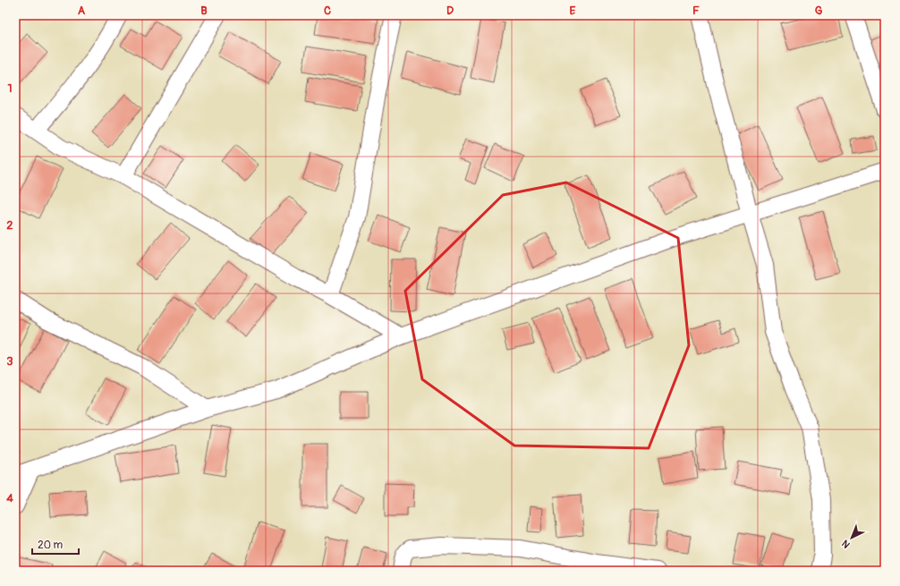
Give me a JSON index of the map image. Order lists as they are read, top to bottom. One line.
{"scale_bar":"20 m","north":"bottom left","grid":{"columns":["A","B","C","D","E","F","G"],"rows":["1","2","3","4"]}}
